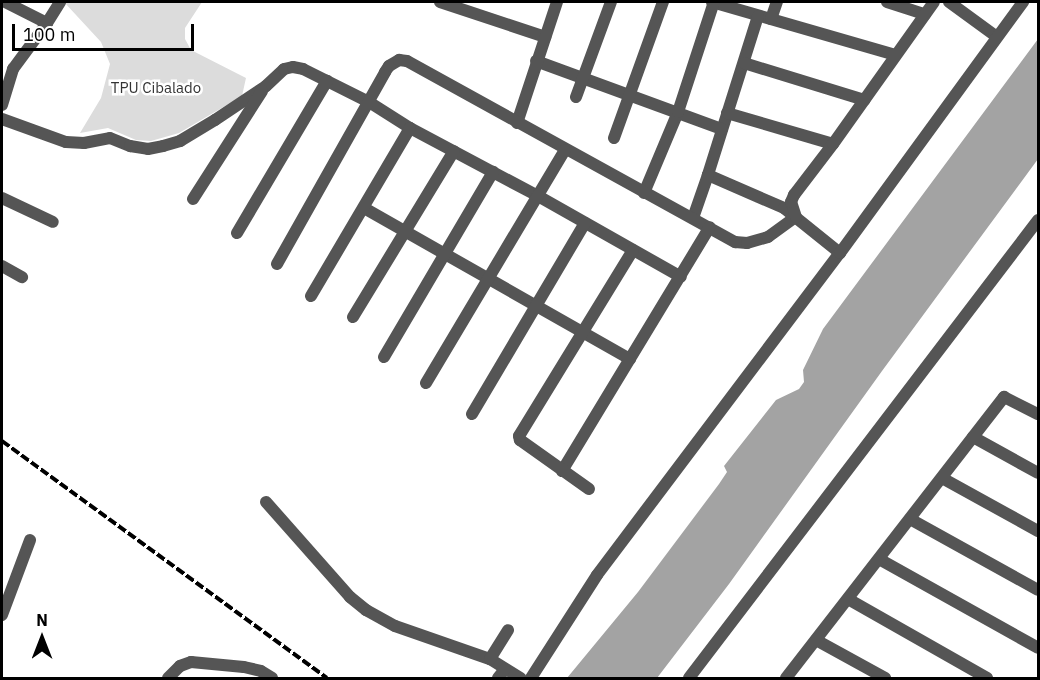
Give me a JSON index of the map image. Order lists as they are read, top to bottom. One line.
{"parks":["TPU Cibalado"],"scale_bar":"100 m","north":"top"}
